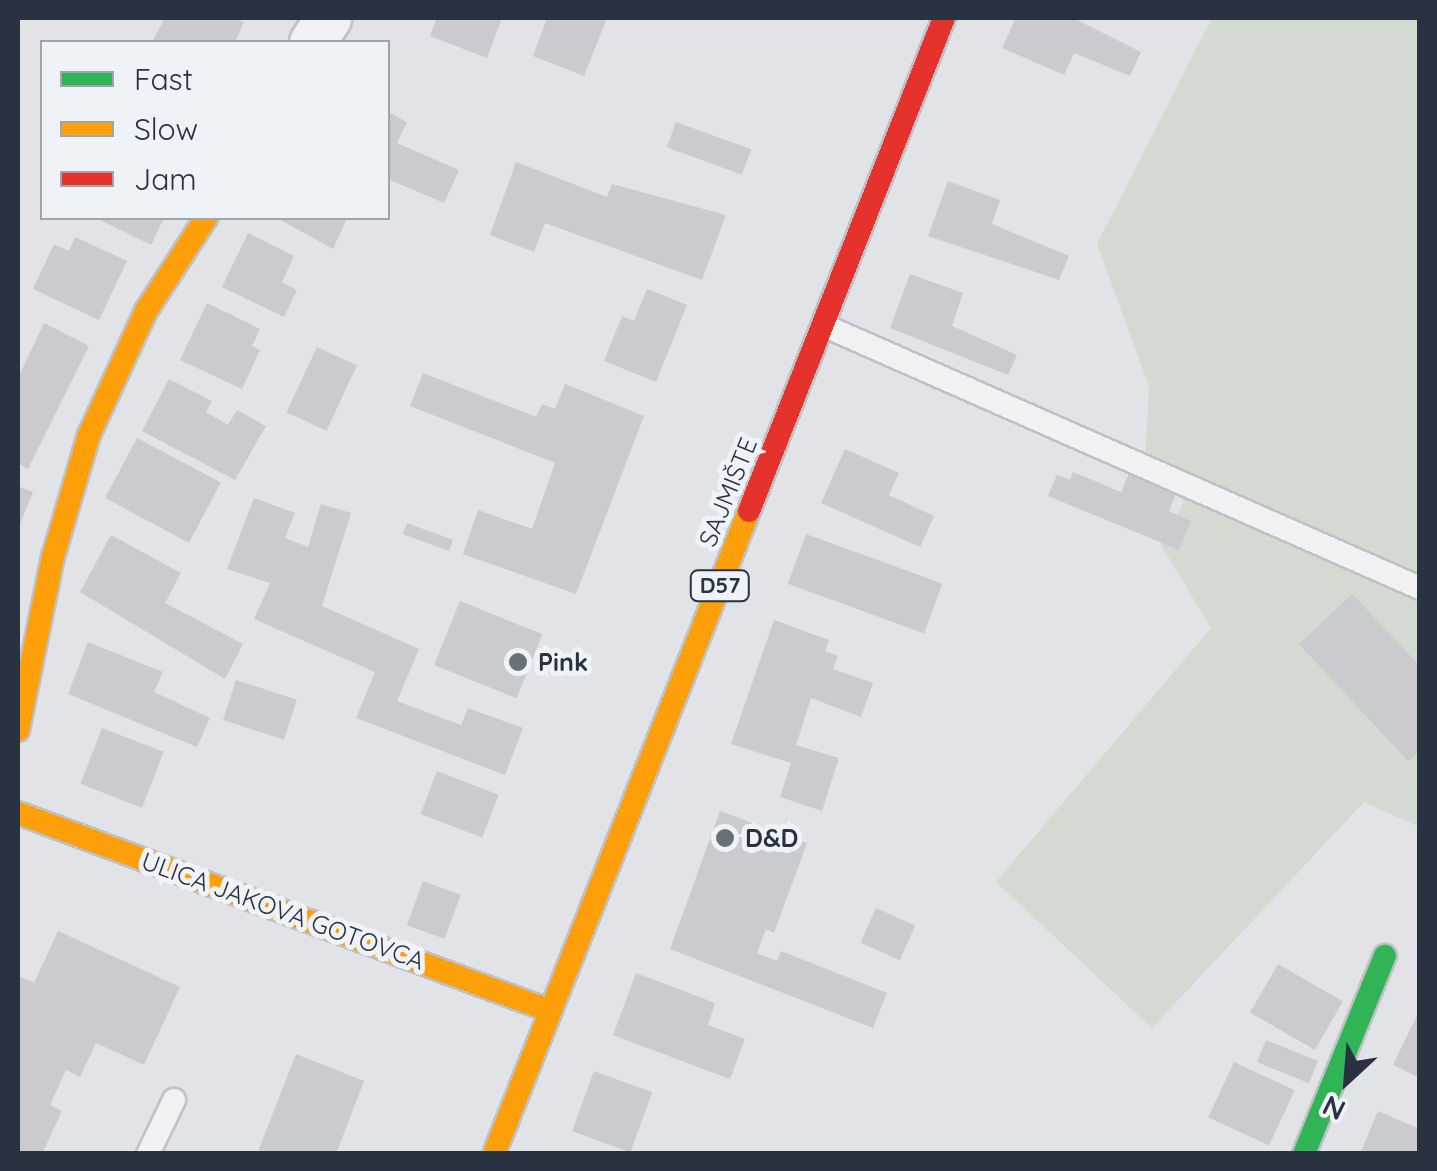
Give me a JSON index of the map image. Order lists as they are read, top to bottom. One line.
{"streets":{"street":["SAJMIŠTE","D57","ULICA JAKOVA GOTOVCA"]},"crossings":[["SAJMIŠTE","ULICA JAKOVA GOTOVCA"]],"places":["Pink","D&D"],"legend":["Fast","Slow","Jam"],"north":"bottom left"}
